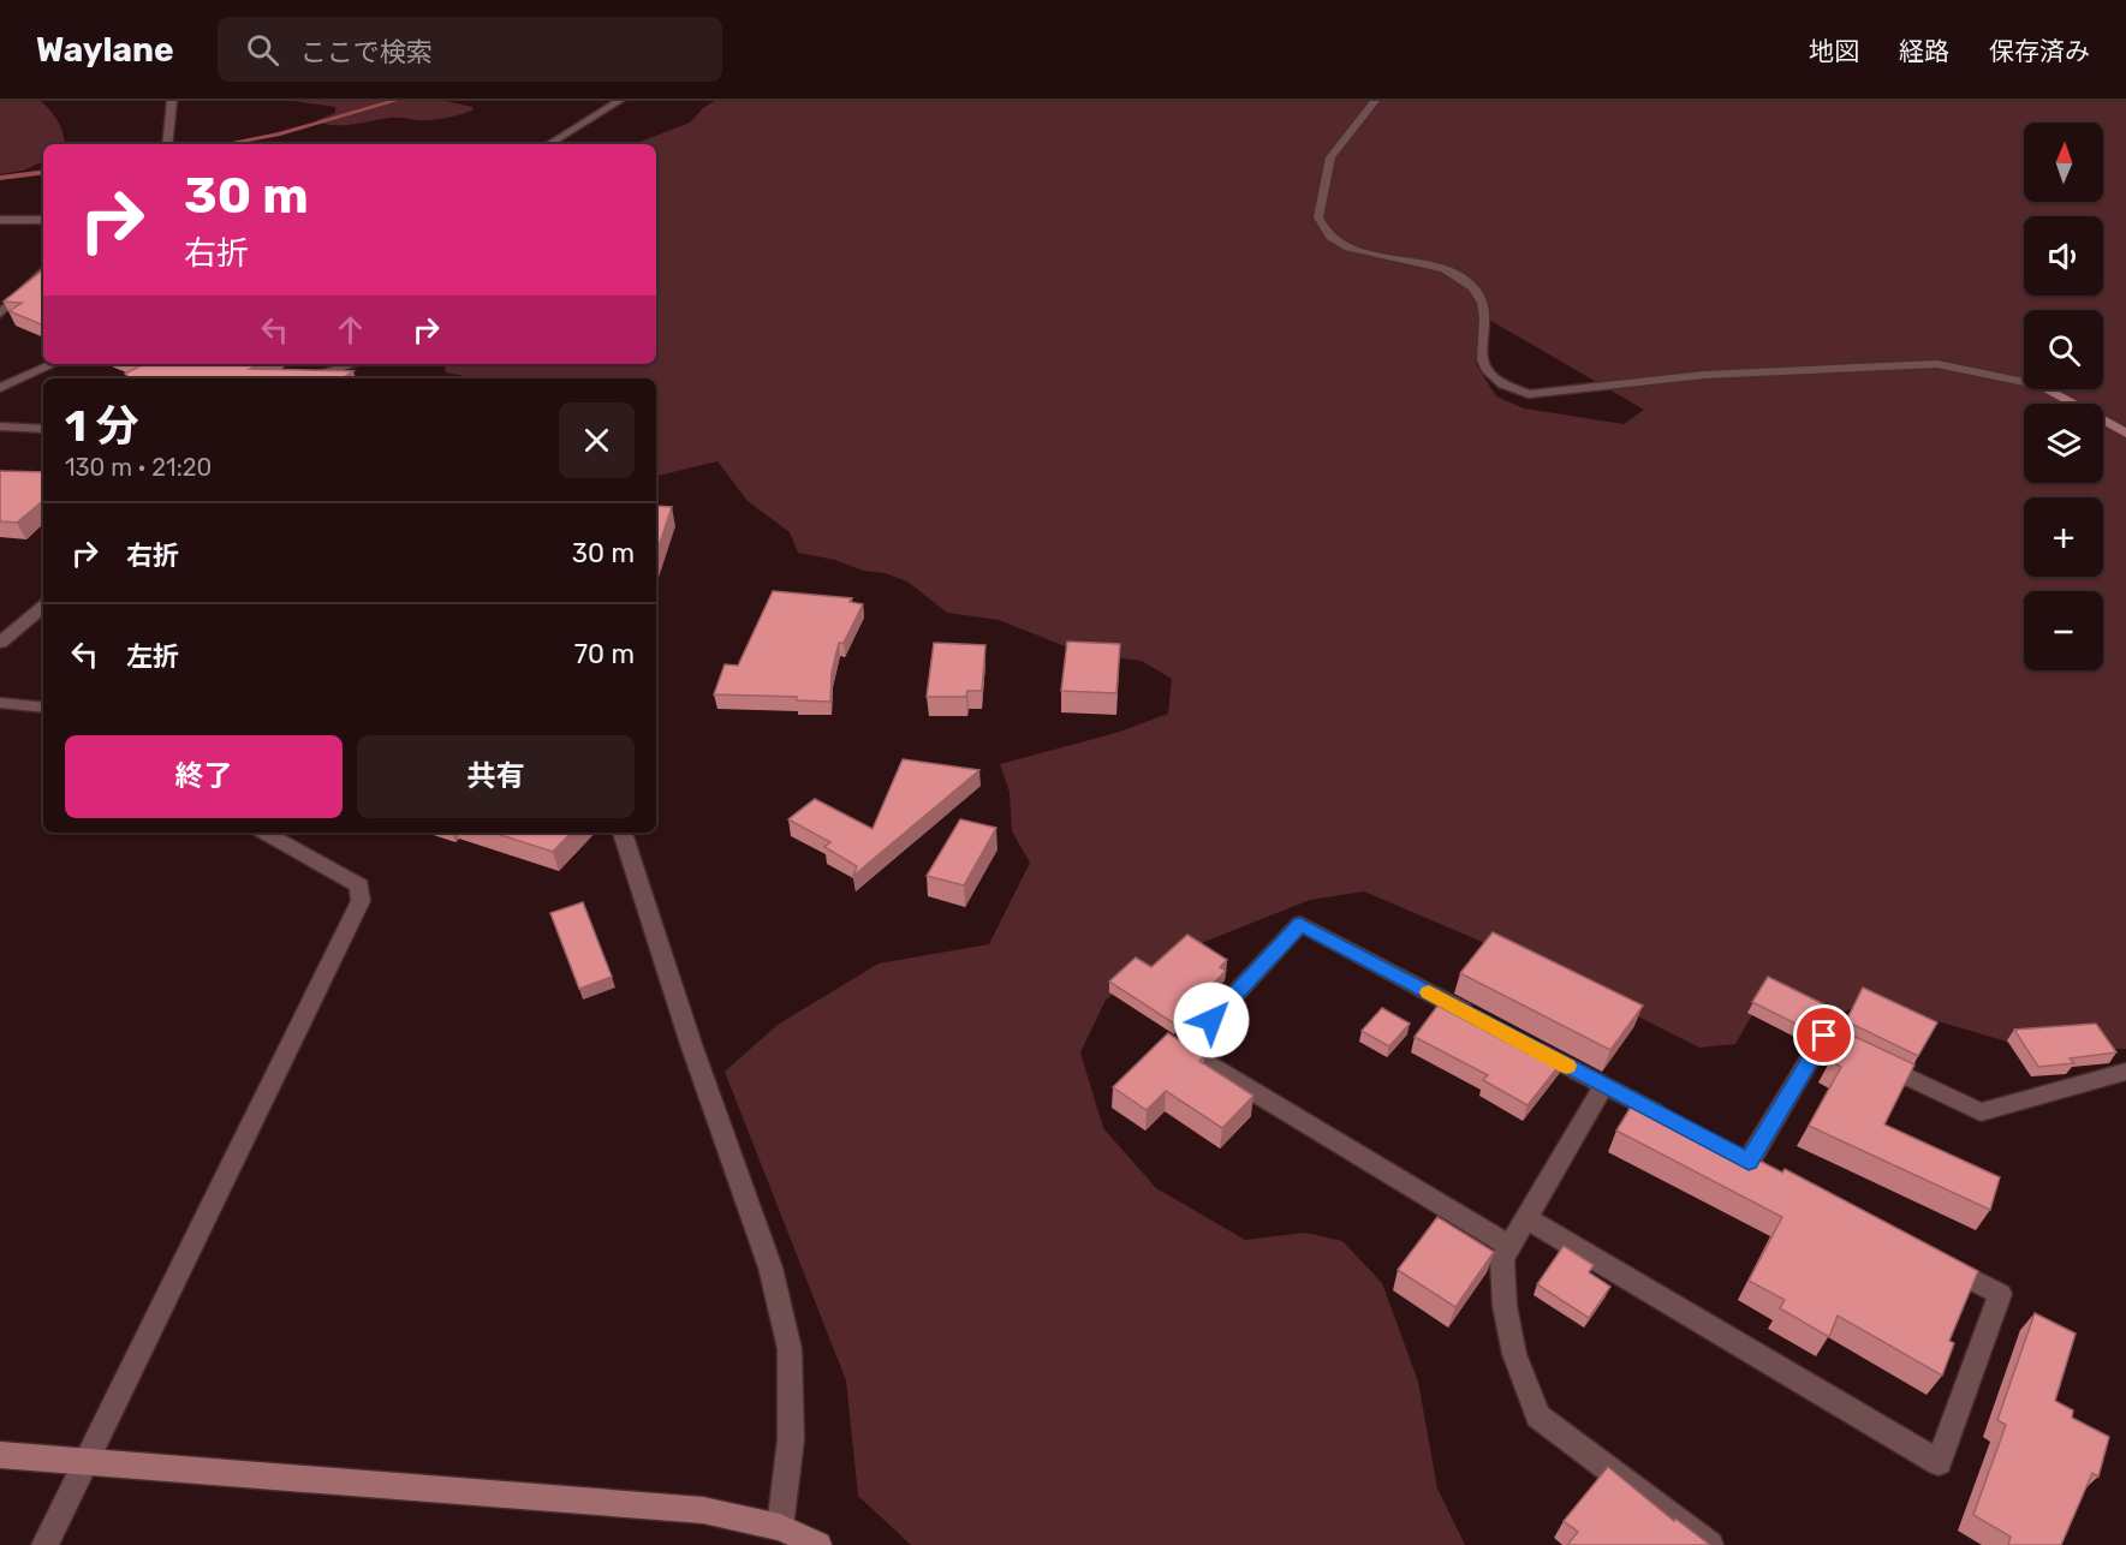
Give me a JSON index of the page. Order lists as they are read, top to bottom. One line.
{"north":"top","page":{"header":"Waylane","search":"ここで検索","nav":["地図","経路","保存済み"],"map_buttons":["+","−"],"turn":["30 m","右折"],"heading":["1 分","130 m · 21:20"],"list":[{"name":"右折","value":"30 m"},{"name":"左折","value":"70 m"}],"buttons":["終了","共有"]}}
